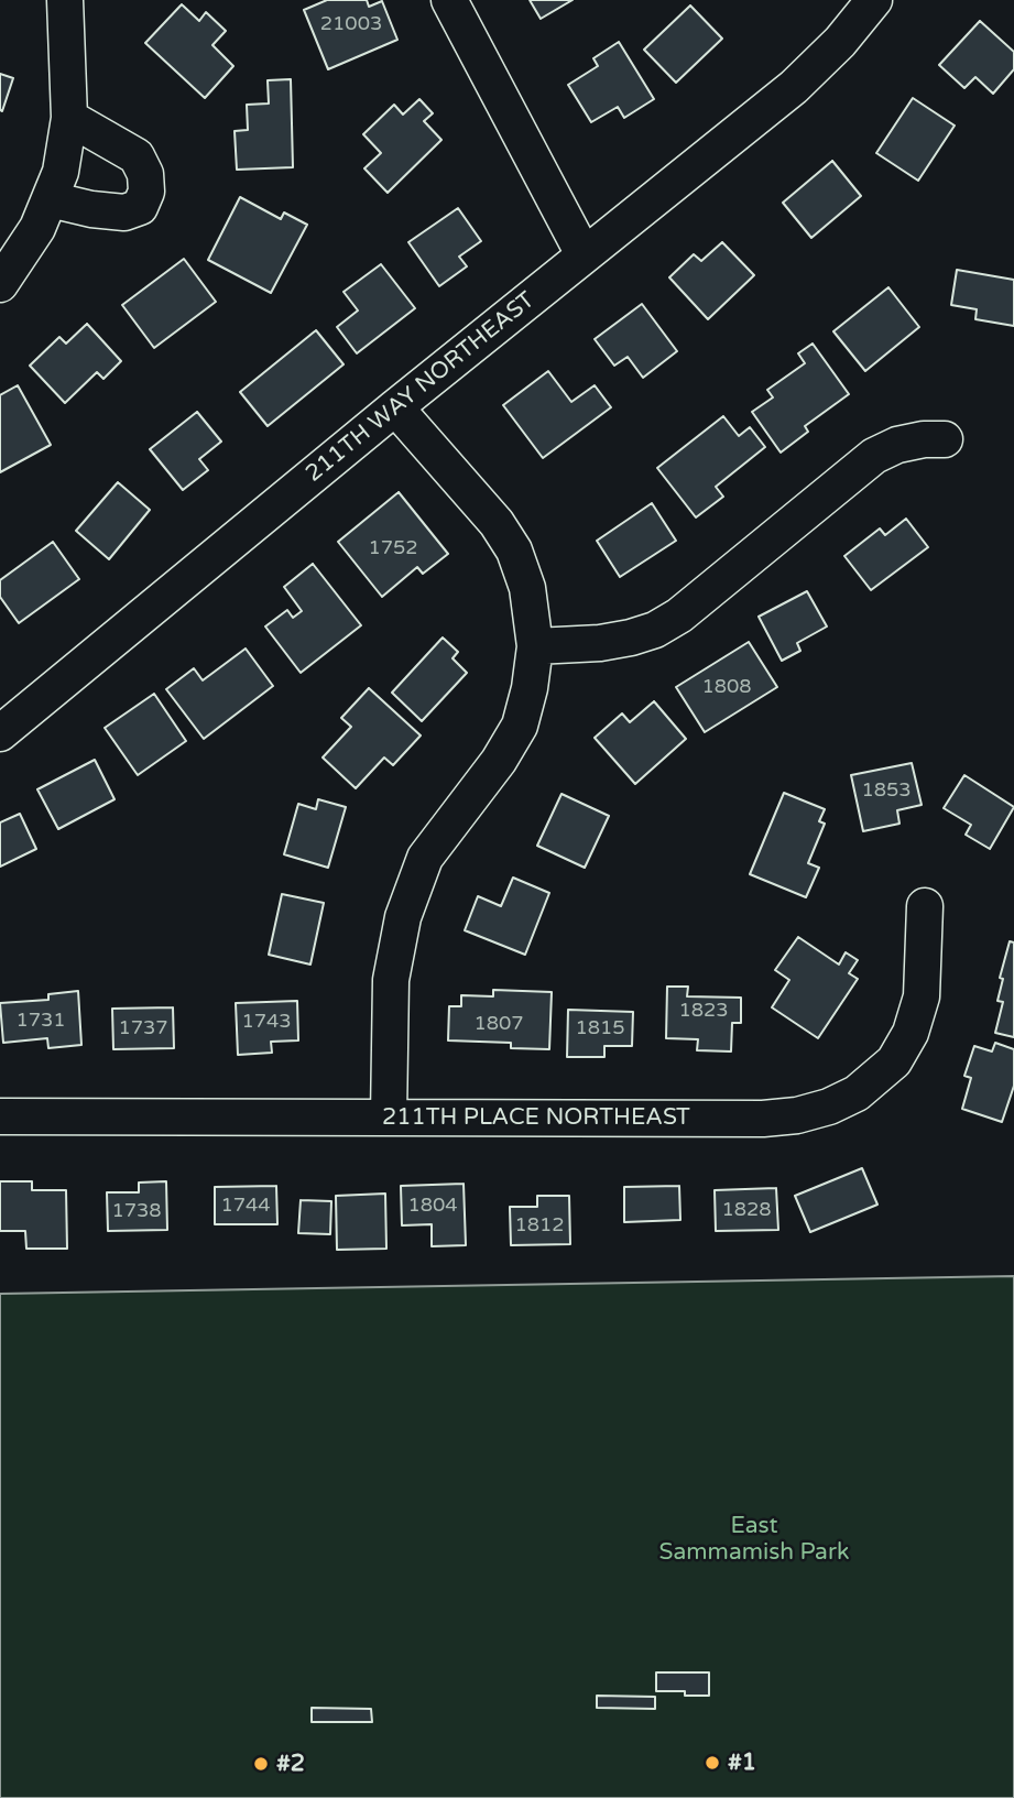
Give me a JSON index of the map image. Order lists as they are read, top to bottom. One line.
{"streets":{"street":["211TH WAY NORTHEAST","211TH PLACE NORTHEAST"]},"parks":["East Sammamish Park"],"places":["#1","#2"],"house_numbers":["21003","1752","1808","1853","1823","1731","1743","1807","1737","1815","1744","1804","1828","1738","1812"]}
